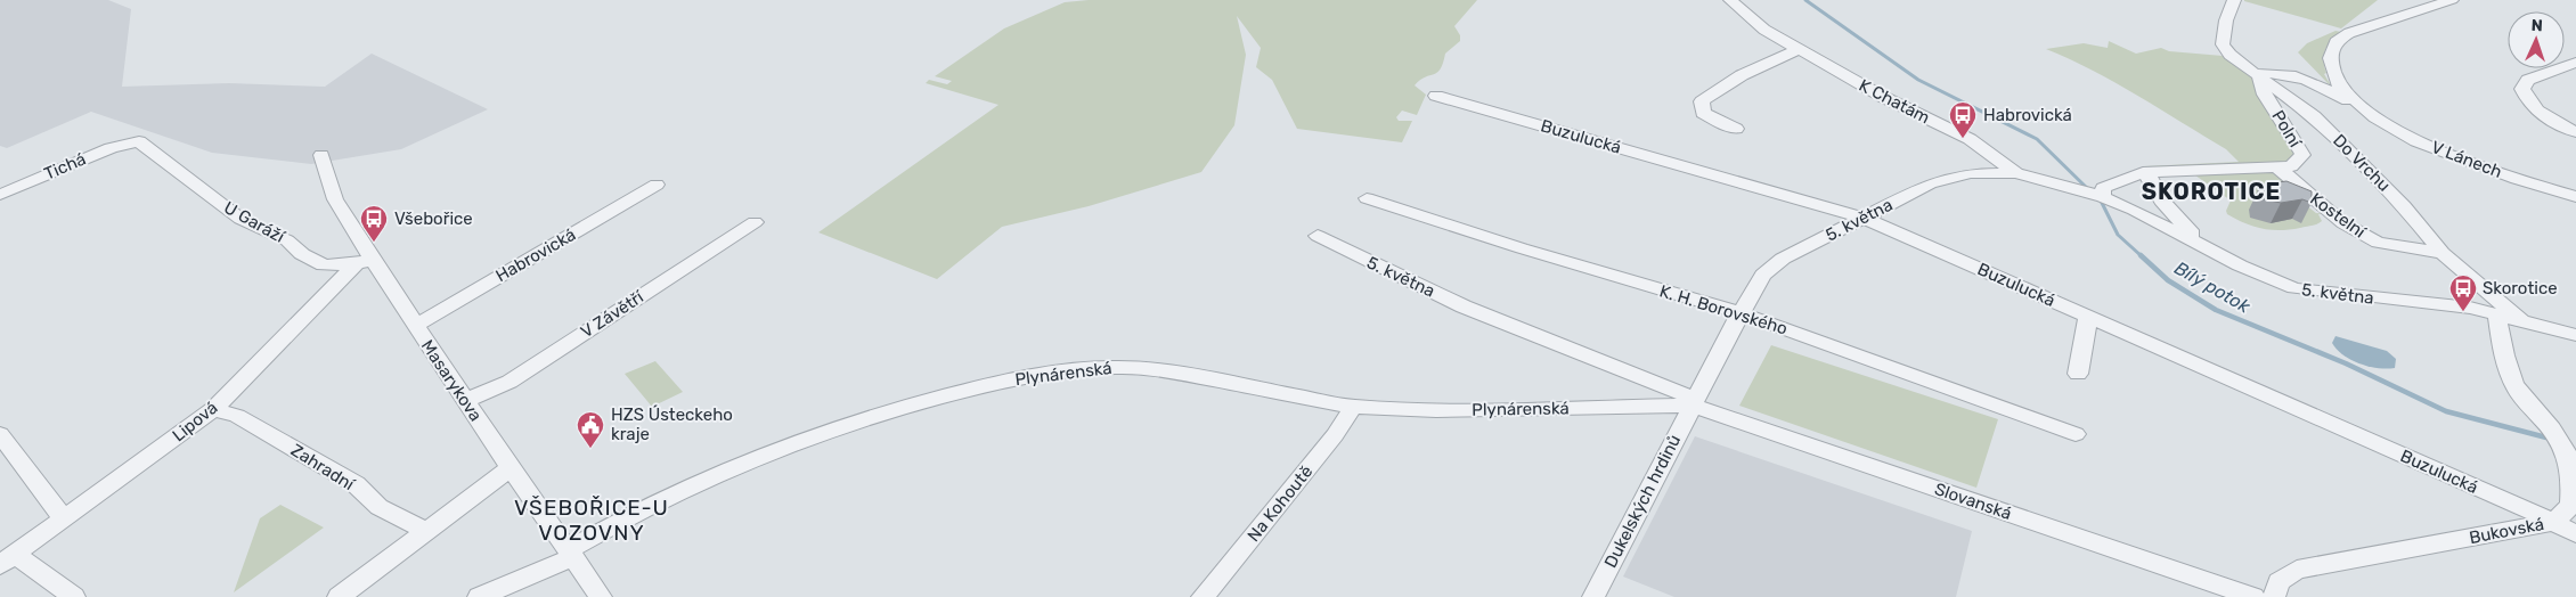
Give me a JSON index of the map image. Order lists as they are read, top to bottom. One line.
{"streets":{"street":["K Chatám","Polní","Buzulucká","V Lánech","Do Vrchu","Tichá","Kostelní","5. května","U Garáží","Habrovická","K. H. Borovského","V Závětří","Plynárenská","Masarykova","Lipová","Zahradní","Dukelských hrdinů","Slovanská","Na Kohoutě","Bukovská"]},"crossings":[["K Chatám","5. května"],["Polní","V Lánech"],["Polní","Do Vrchu"],["Polní","Kostelní"],["Polní","5. května"],["Buzulucká","5. května"],["Buzulucká","Bukovská"],["V Lánech","Do Vrchu"],["Do Vrchu","Kostelní"],["Do Vrchu","5. května"],["Tichá","U Garáží"],["5. května","K. H. Borovského"],["5. května","Plynárenská"],["5. května","Dukelských hrdinů"],["5. května","Slovanská"],["5. května","Bukovská"],["U Garáží","Masarykova"],["U Garáží","Lipová"],["Habrovická","Masarykova"],["V Závětří","Masarykova"],["Plynárenská","Masarykova"],["Plynárenská","Dukelských hrdinů"],["Plynárenská","Slovanská"],["Plynárenská","Na Kohoutě"],["Masarykova","Lipová"],["Lipová","Zahradní"],["Dukelských hrdinů","Slovanská"]],"districts":["SKOROTICE","VŠEBOŘICE-U VOZOVNY"],"water":["Bílý potok"],"places":{"bus stop":["Habrovická","Všebořice","Skorotice"],"public building":["HZS Ústeckeho kraje"]},"north":"top"}
